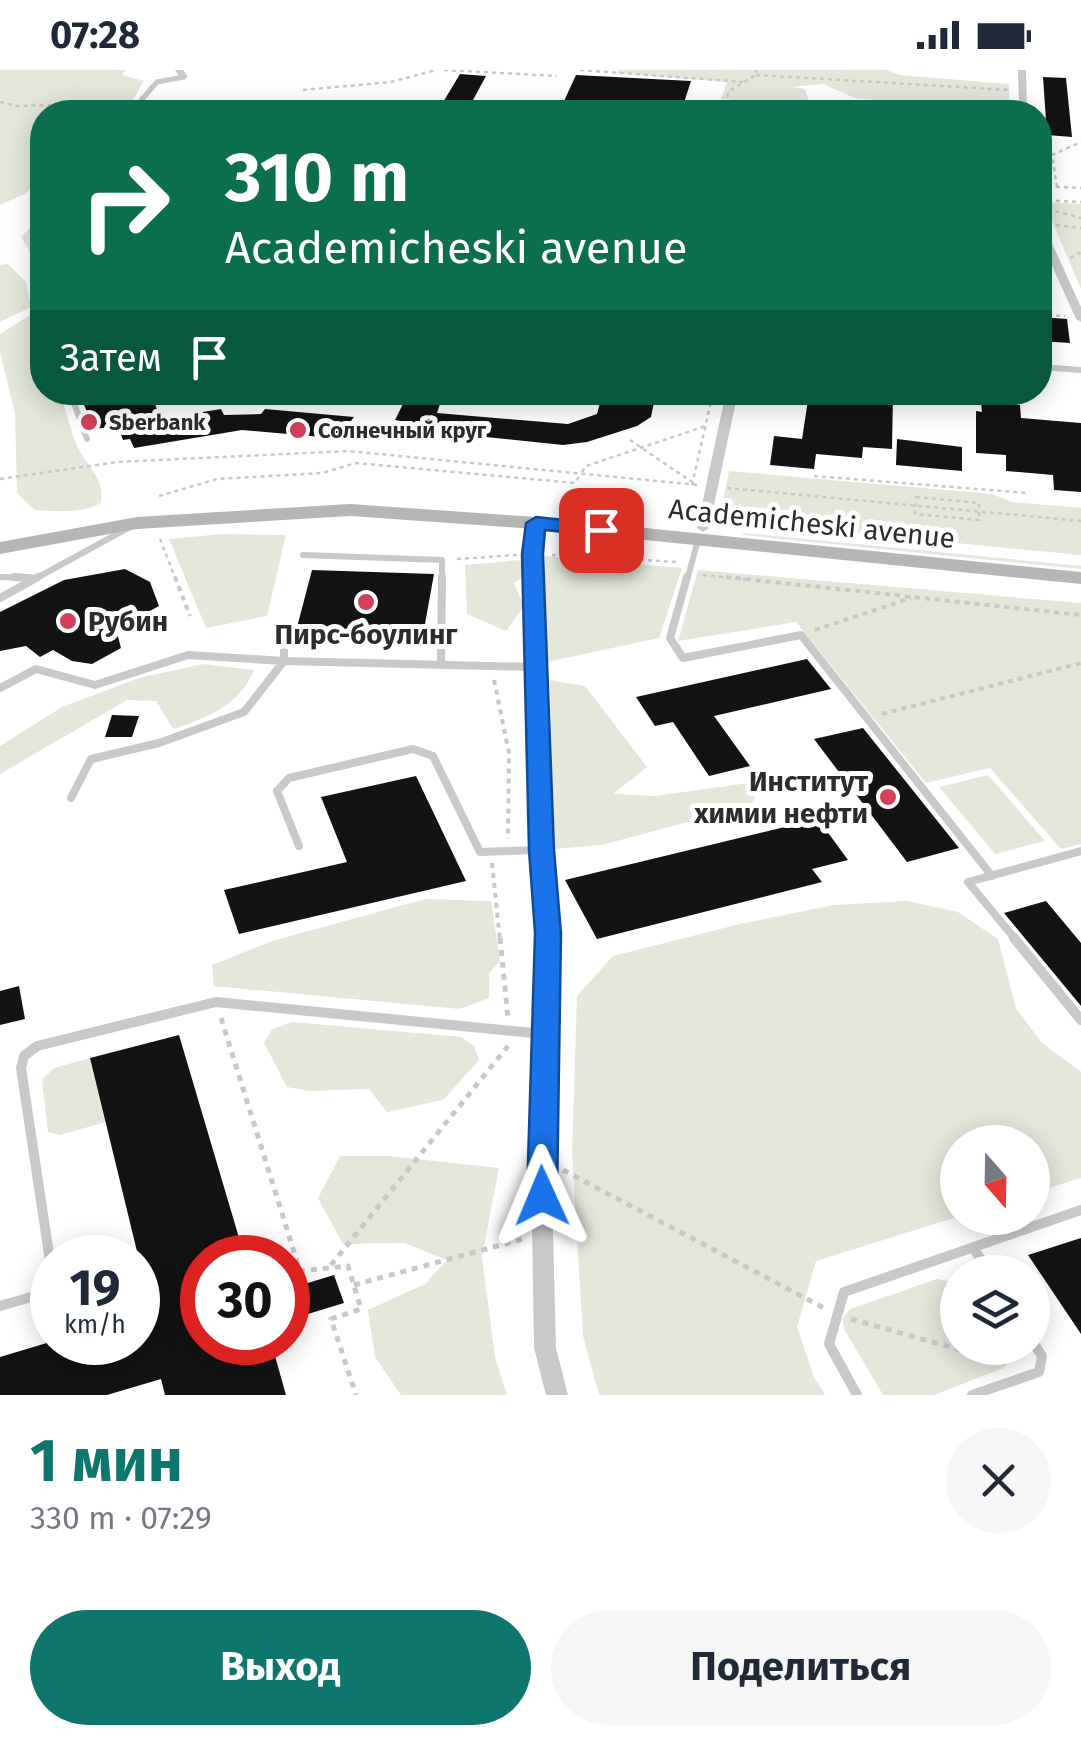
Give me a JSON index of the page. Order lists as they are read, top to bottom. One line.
{"streets":{"main road":["Academicheski avenue"]},"places":["Sberbank","Солнечный круг","Пирс-боулинг","Рубин","Институт химии нефти"],"north":"bottom","page":{"status":"07:28","turn":["310 m","Academicheski avenue"],"then":"Затем","speed":"19 km/h","limit":"30","heading":["1 мин","330 m · 07:29"],"buttons":["Выход","Поделиться"]}}
